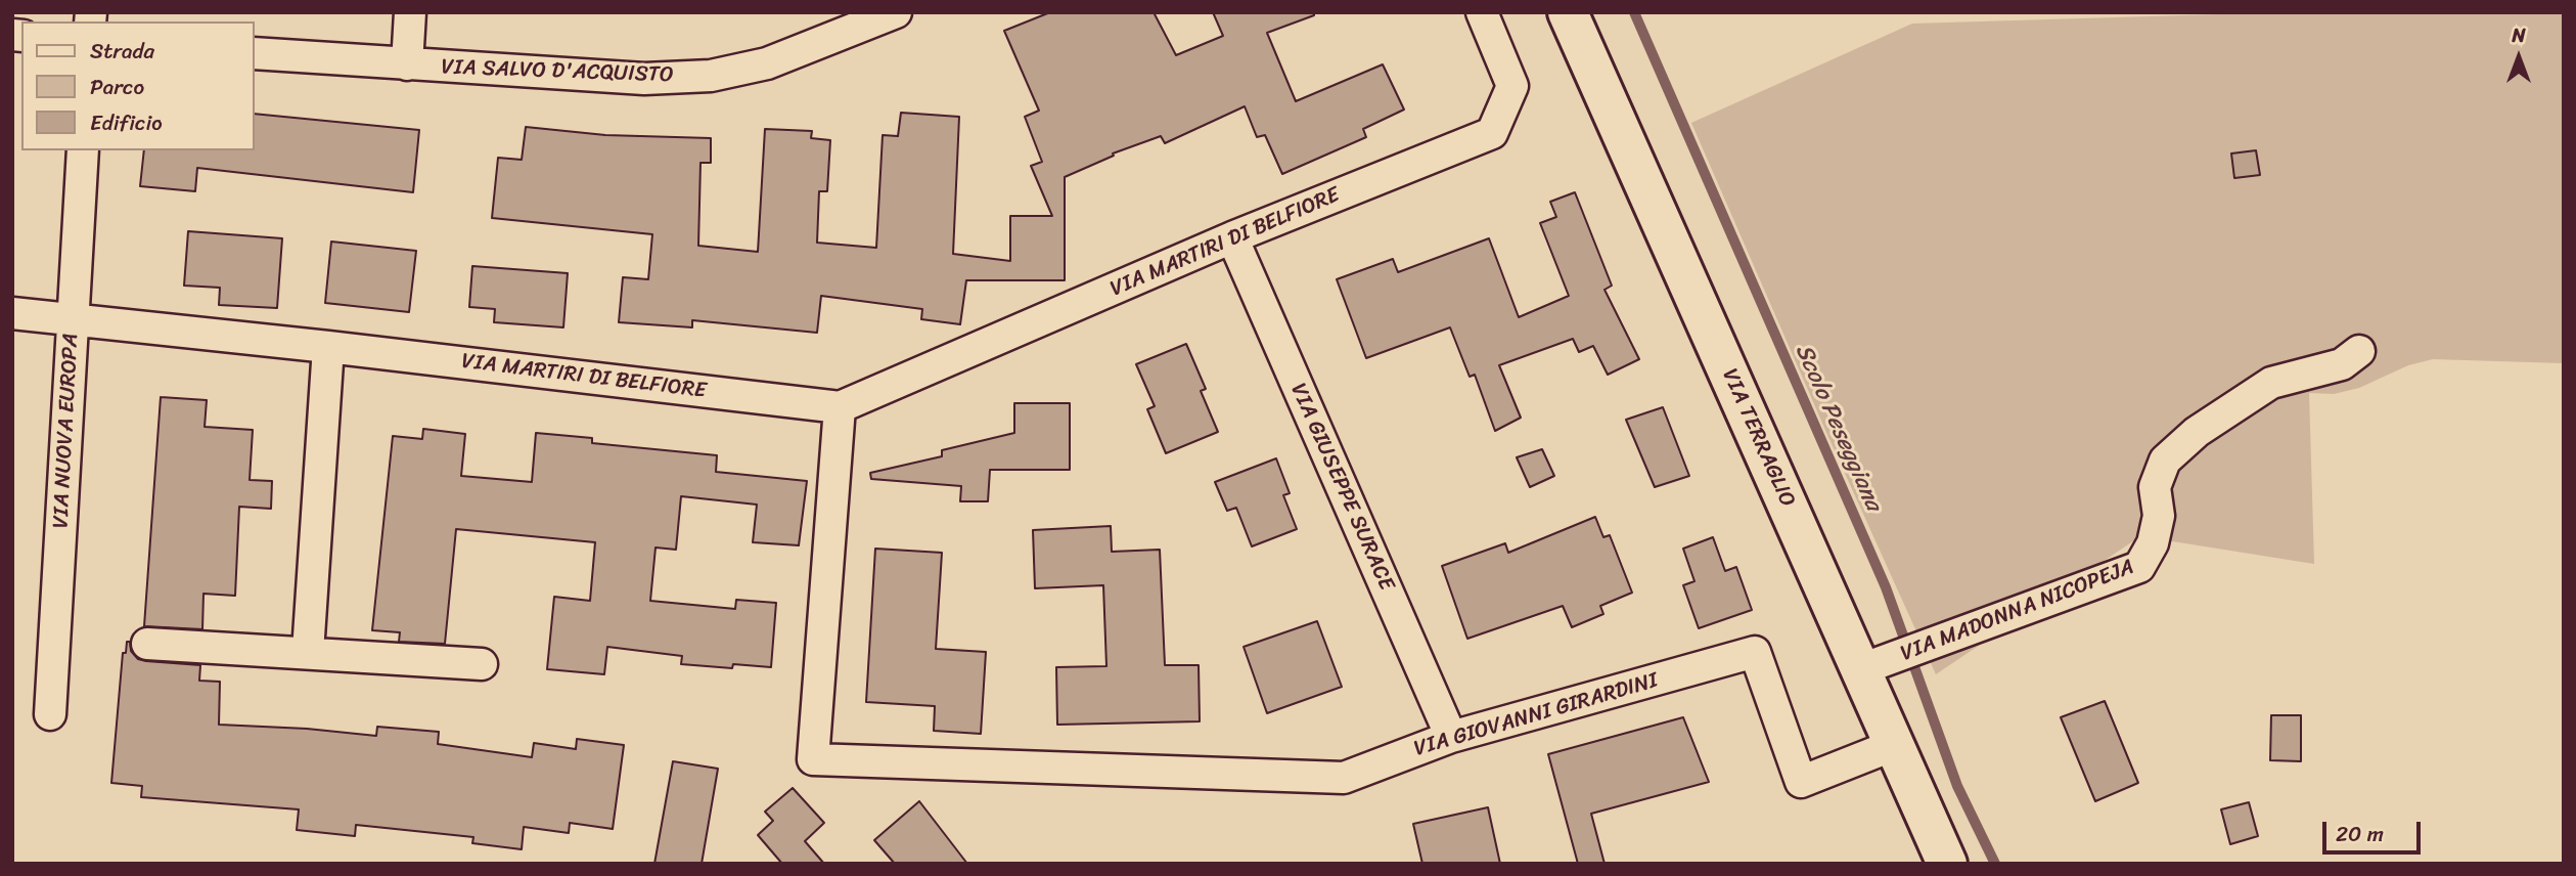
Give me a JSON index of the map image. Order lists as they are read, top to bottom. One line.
{"streets":{"main road":["VIA TERRAGLIO"],"street":["VIA SALVO D'ACQUISTO","VIA MARTIRI DI BELFIORE","VIA NUOVA EUROPA","VIA GIUSEPPE SURACE","VIA MADONNA NICOPEJA","VIA GIOVANNI GIRARDINI"]},"crossings":[["VIA MARTIRI DI BELFIORE","VIA NUOVA EUROPA"],["VIA MARTIRI DI BELFIORE","VIA GIUSEPPE SURACE"],["VIA MARTIRI DI BELFIORE","VIA GIOVANNI GIRARDINI"],["VIA TERRAGLIO","VIA MADONNA NICOPEJA"],["VIA TERRAGLIO","VIA GIOVANNI GIRARDINI"],["VIA GIUSEPPE SURACE","VIA GIOVANNI GIRARDINI"]],"water":["Scolo Peseggiana"],"legend":["Strada","Parco","Edificio"],"scale_bar":"20 m","north":"top"}
